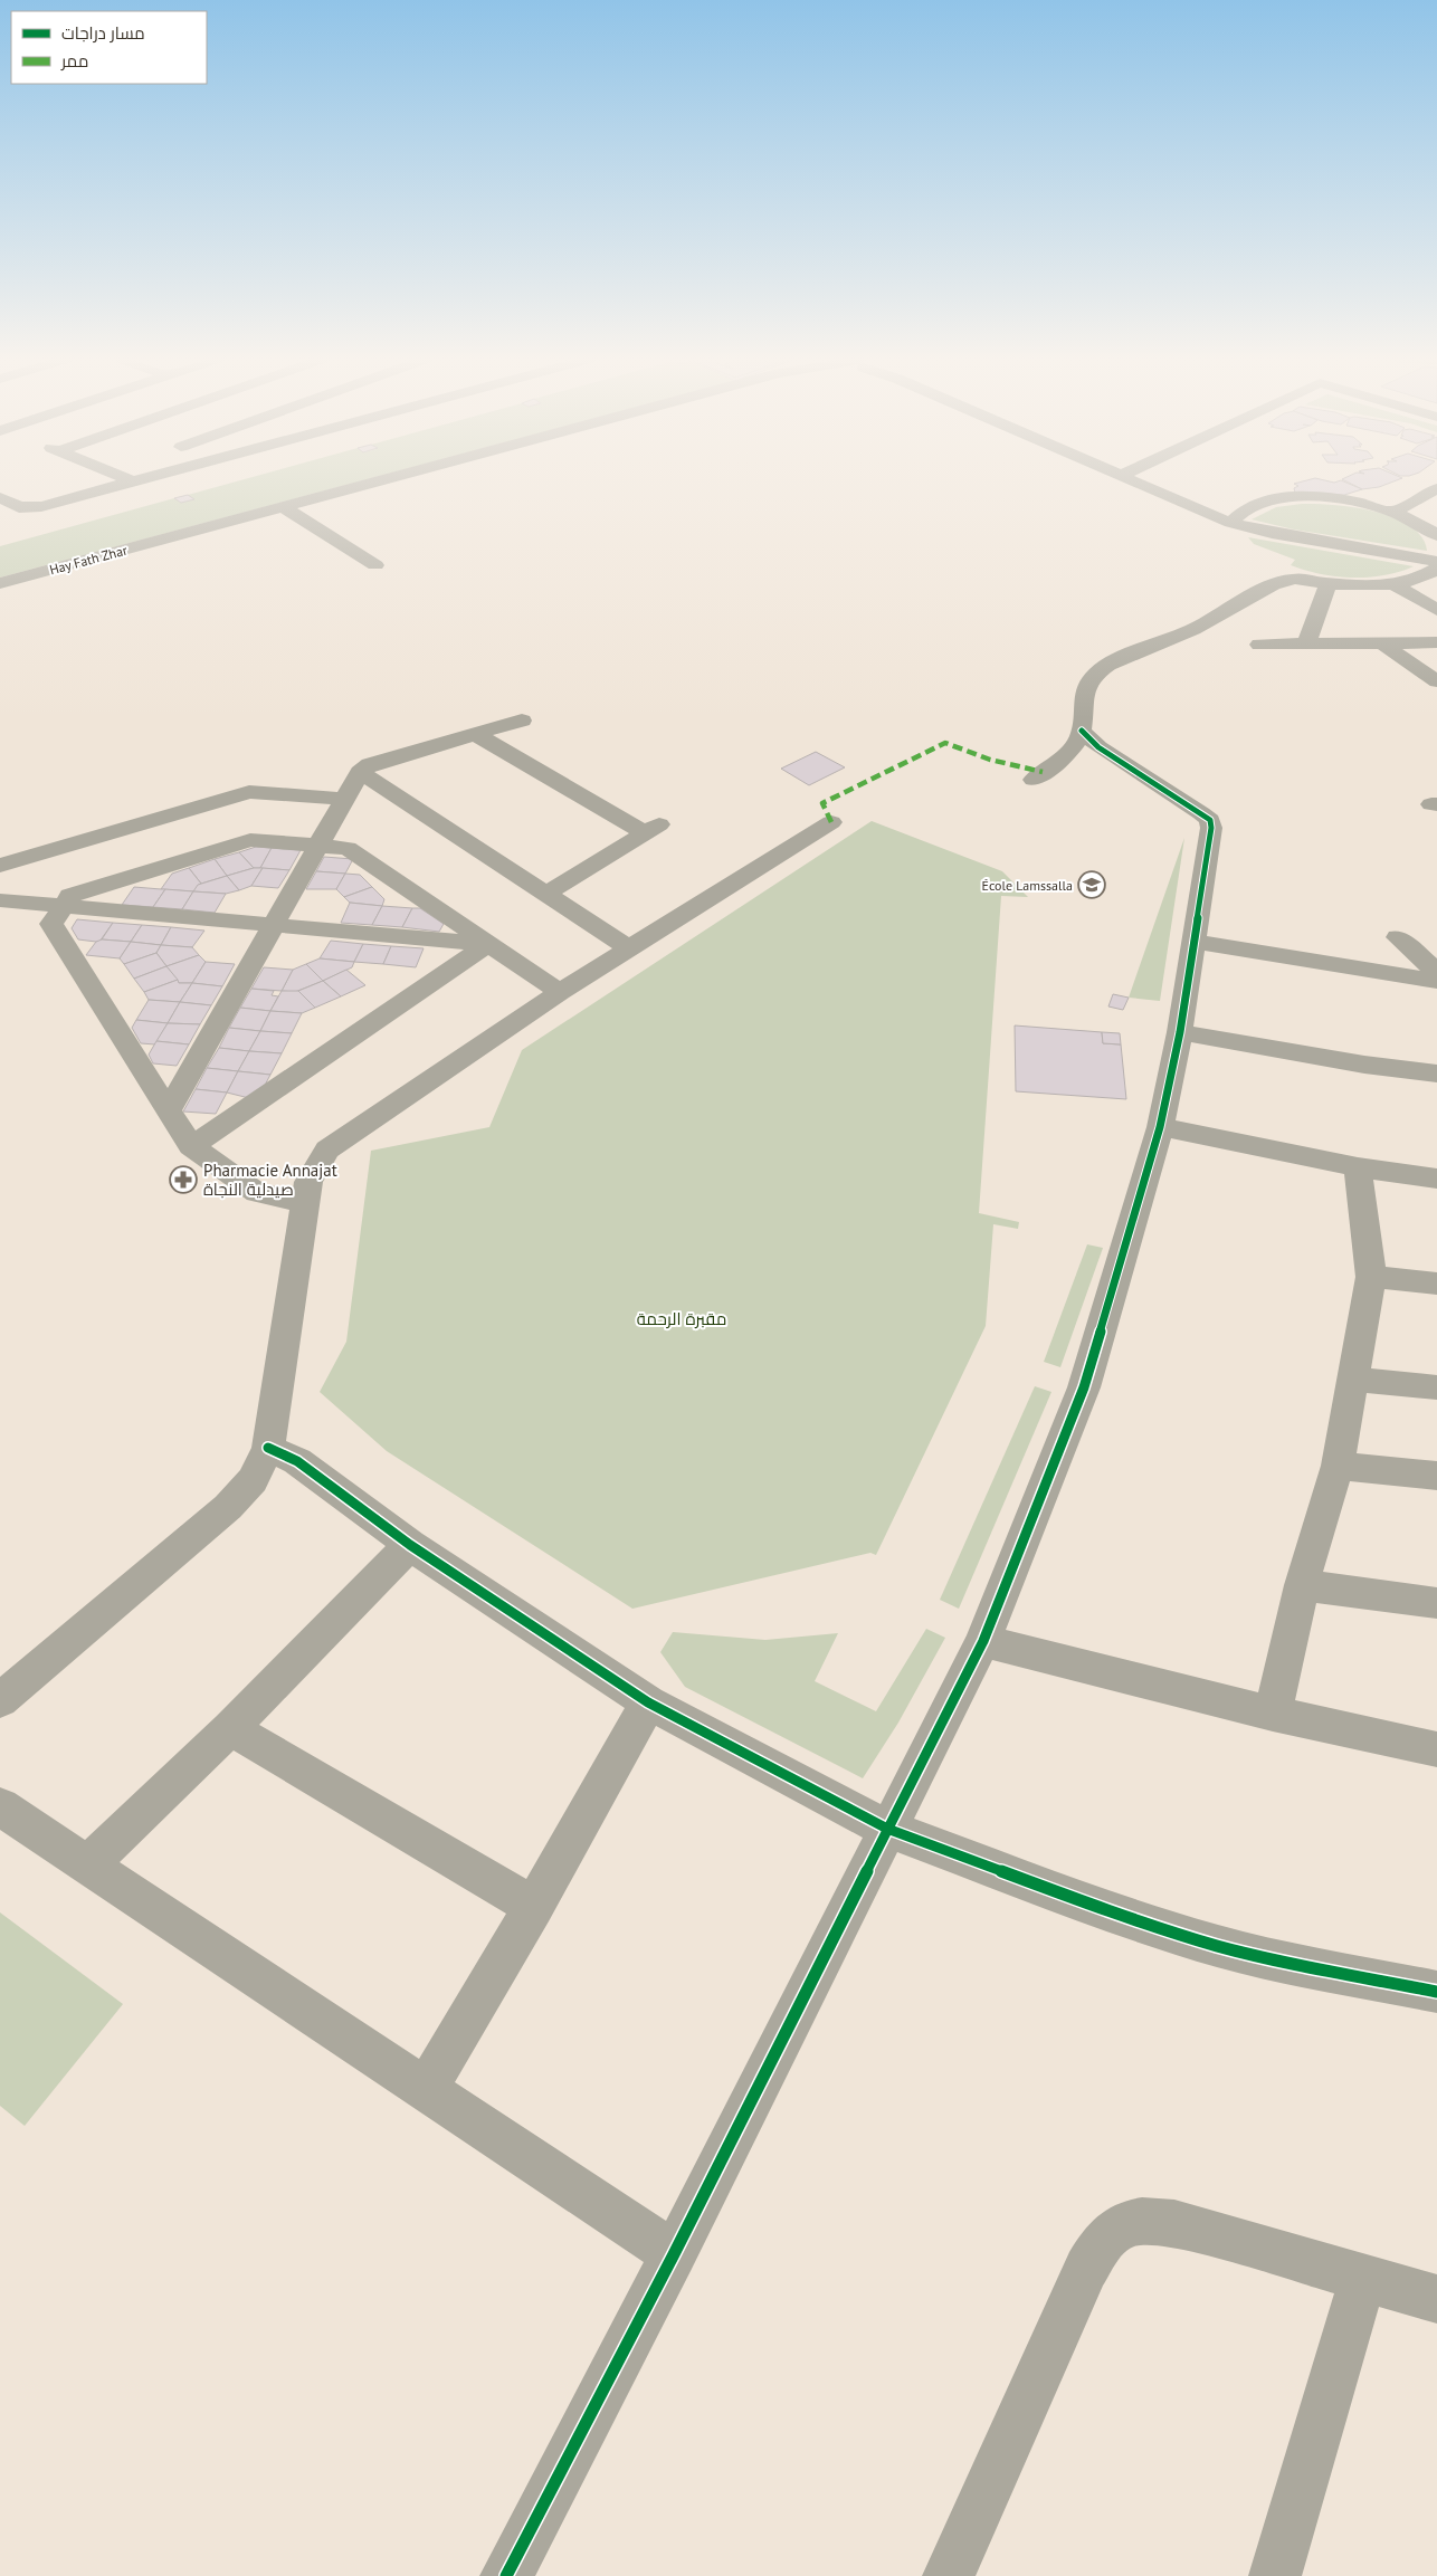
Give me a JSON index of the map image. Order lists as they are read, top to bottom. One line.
{"streets":{"street":["Hay Fath Zhar"]},"parks":["مقبرة الرحمة"],"places":{"school or university":["École Lamssalla"],"pharmacy":["Pharmacie Annajat صيدلية النجاة"]},"legend":["مسار دراجات","ممر"]}
